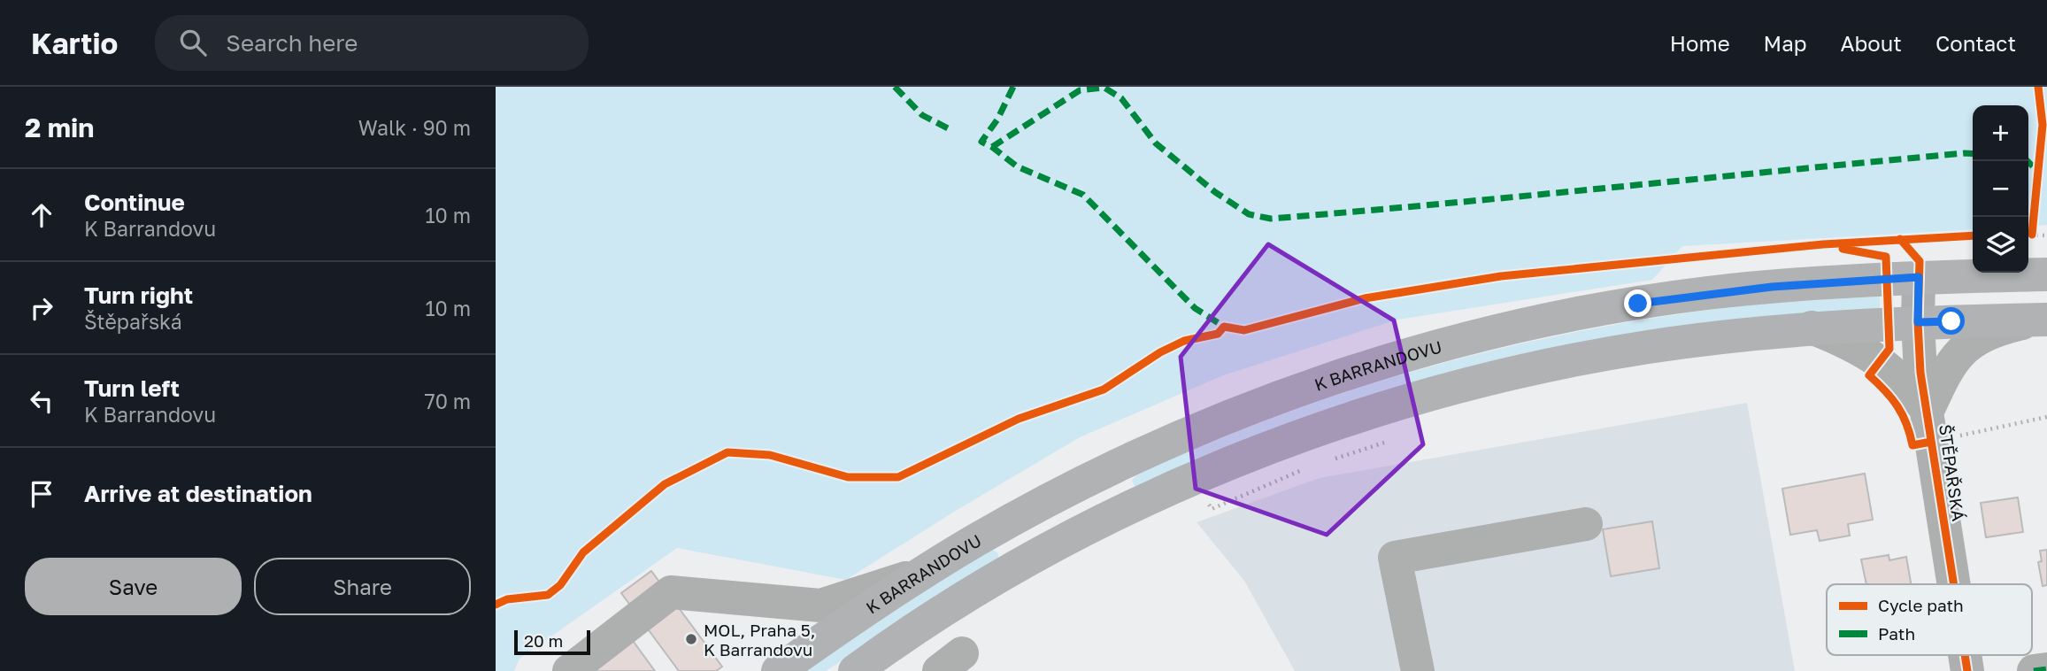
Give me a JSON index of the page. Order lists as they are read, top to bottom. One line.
{"streets":{"main road":["K BARRANDOVU"],"street":["ŠTĚPAŘSKÁ"]},"crossings":[["K BARRANDOVU","ŠTĚPAŘSKÁ"]],"places":["MOL, Praha 5, K Barrandovu"],"legend":["Cycle path","Path"],"scale_bar":"20 m","page":{"header":"Kartio","search":"Search here","nav":["Home","Map","About","Contact"],"heading":["2 min","Walk · 90 m"],"map_buttons":["+","−"],"list":[["Continue","K Barrandovu","10 m"],["Turn right","Štěpařská","10 m"],["Turn left","K Barrandovu","70 m"],"Arrive at destination"],"buttons":["Save","Share"],"scale":"20 m"}}
